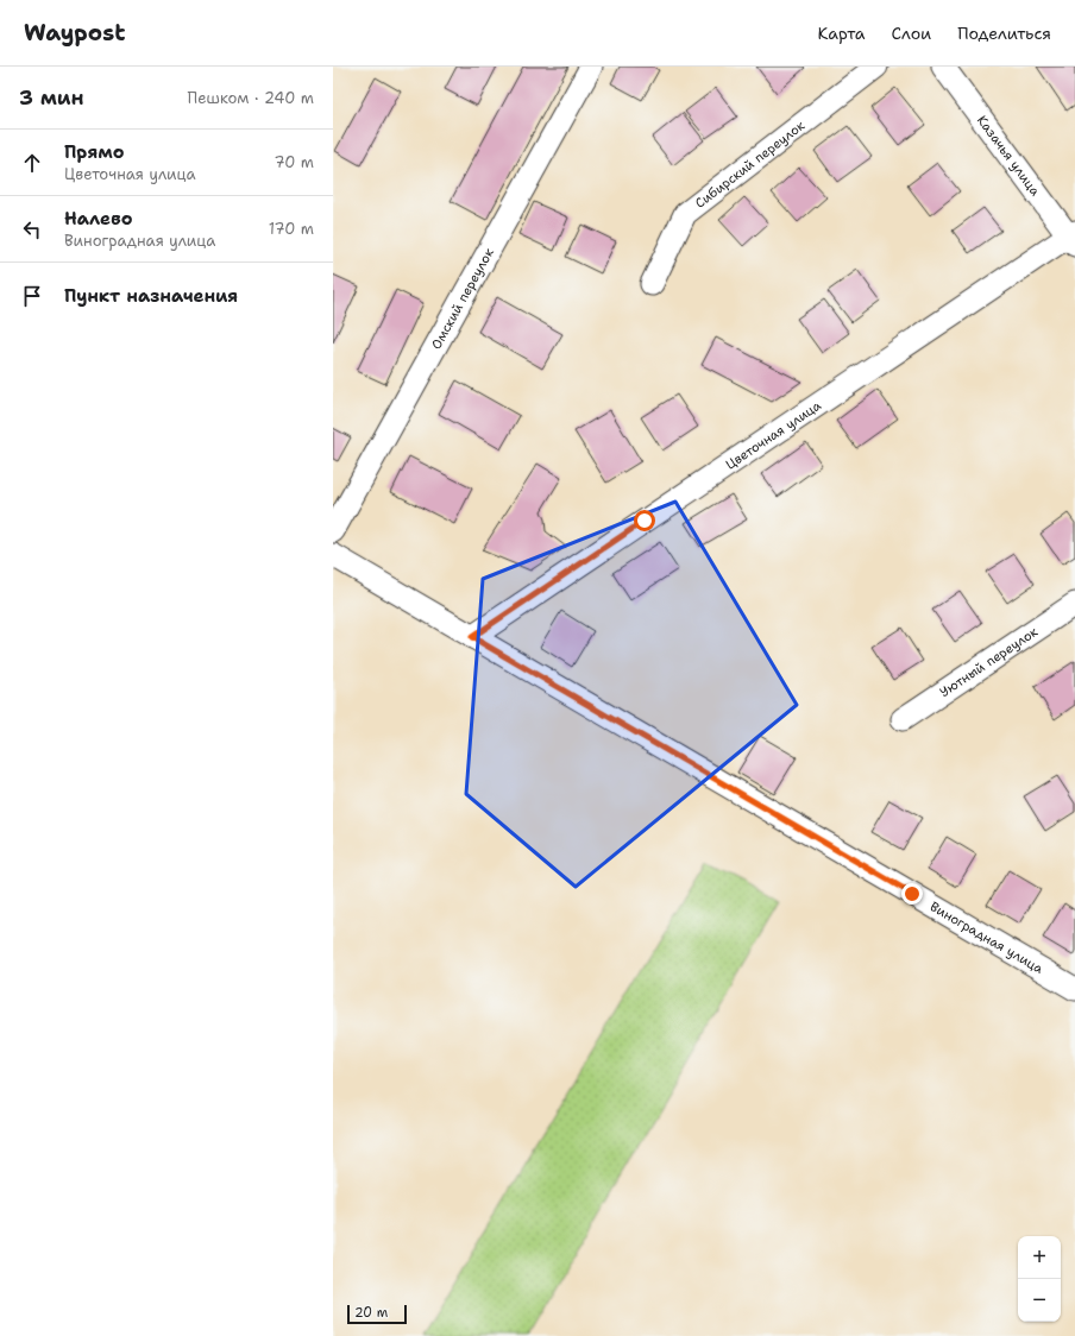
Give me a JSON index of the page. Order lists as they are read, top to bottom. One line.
{"streets":{"street":["Казачья улица","Сибирский переулок","Омский переулок","Цветочная улица","Уютный переулок","Виноградная улица"]},"crossings":[["Казачья улица","Цветочная улица"],["Цветочная улица","Виноградная улица"]],"scale_bar":"20 m","page":{"header":"Waypost","nav":["Карта","Слои","Поделиться"],"heading":["3 мин","Пешком · 240 m"],"list":[["Прямо","Цветочная улица","70 m"],["Налево","Виноградная улица","170 m"],"Пункт назначения"],"map_buttons":["+","−"],"scale":"20 m"}}
